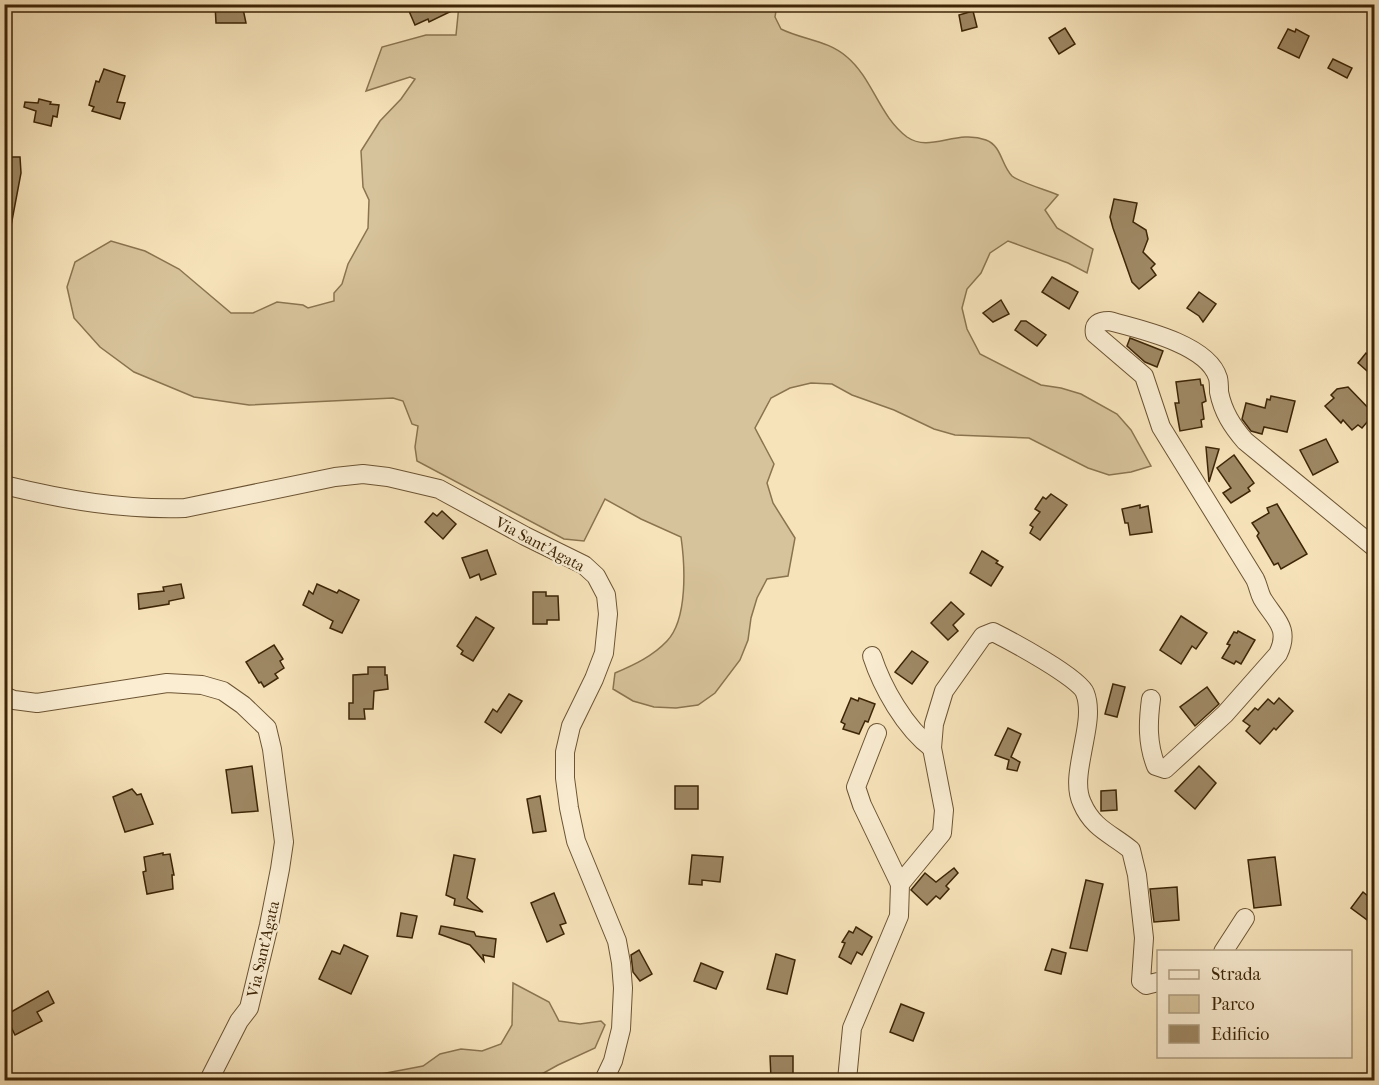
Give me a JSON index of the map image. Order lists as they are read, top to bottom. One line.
{"streets":{"street":["Via Sant'Agata"]},"legend":["Strada","Parco","Edificio"]}
